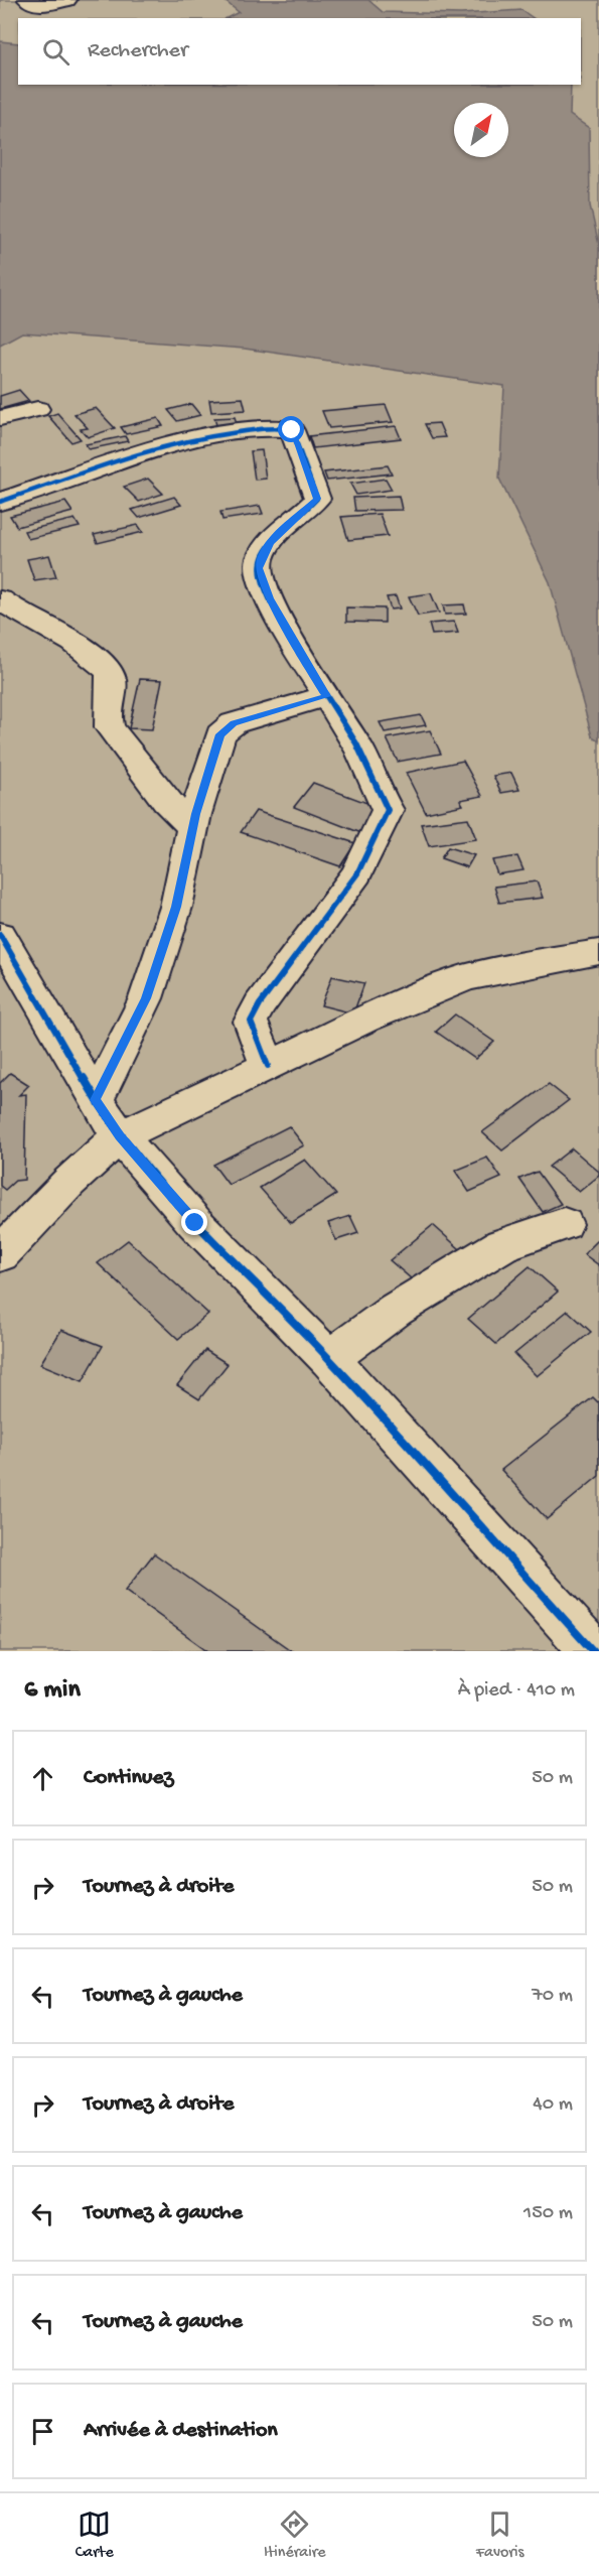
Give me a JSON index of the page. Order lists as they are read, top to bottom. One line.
{"north":"top right","page":{"search":"Rechercher","heading":["6 min","À pied · 410 m"],"list":[["Continuez","50 m"],["Tournez à droite","50 m"],["Tournez à gauche","70 m"],["Tournez à droite","40 m"],["Tournez à gauche","150 m"],["Tournez à gauche","50 m"],"Arrivée à destination"],"nav":["Carte","Itinéraire","Favoris"]}}
